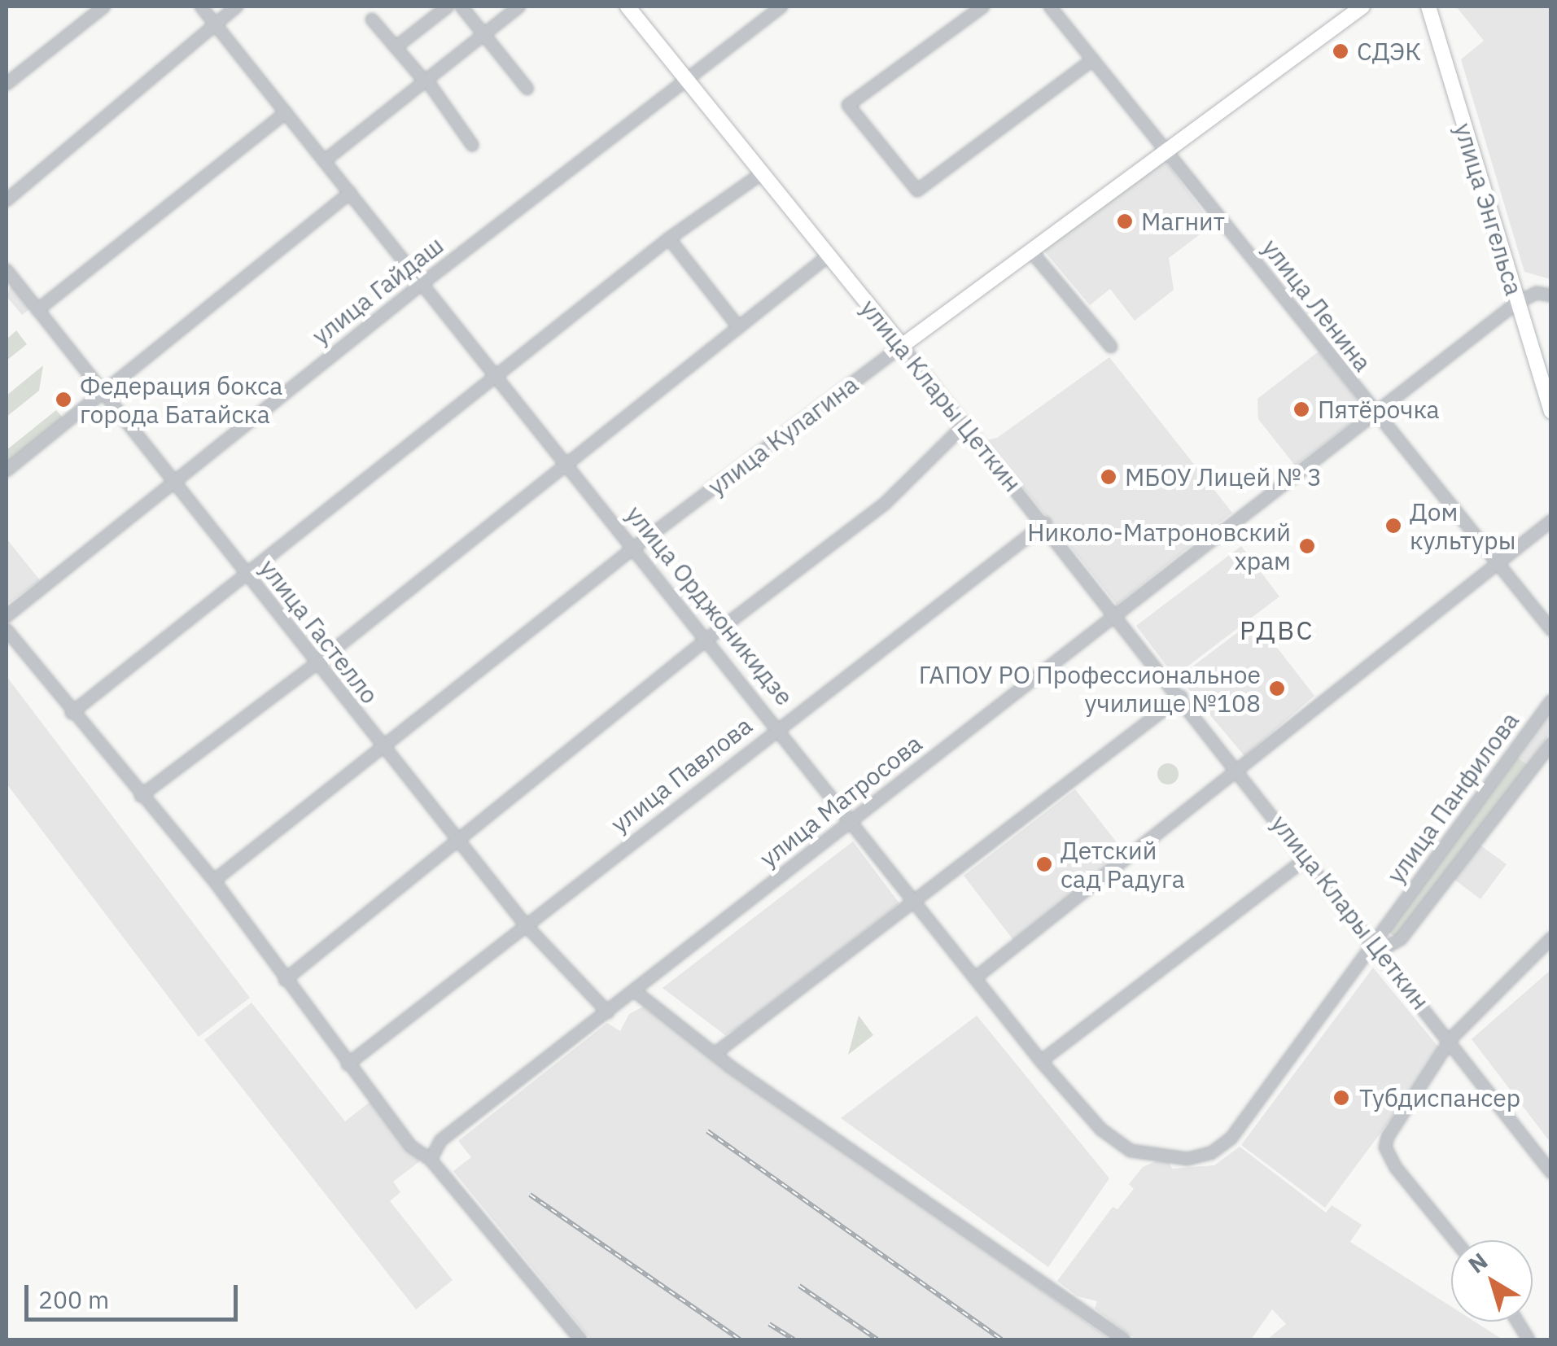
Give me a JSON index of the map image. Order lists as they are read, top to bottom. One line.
{"streets":{"main road":["улица Энгельса","улица Клары Цеткин","улица Кулагина"],"street":["улица Гайдаш","улица Ленина","улица Орджоникидзе","улица Гастелло","улица Павлова","улица Панфилова","улица Матросова"]},"crossings":[["улица Энгельса","улица Матросова"],["улица Гайдаш","улица Клары Цеткин"],["улица Гайдаш","улица Орджоникидзе"],["улица Гайдаш","улица Гастелло"],["улица Ленина","улица Кулагина"],["улица Ленина","улица Матросова"],["улица Клары Цеткин","улица Кулагина"],["улица Клары Цеткин","улица Павлова"],["улица Клары Цеткин","улица Панфилова"],["улица Клары Цеткин","улица Матросова"],["улица Кулагина","улица Орджоникидзе"],["улица Кулагина","улица Гастелло"],["улица Орджоникидзе","улица Павлова"],["улица Орджоникидзе","улица Панфилова"],["улица Орджоникидзе","улица Матросова"],["улица Гастелло","улица Павлова"],["улица Гастелло","улица Матросова"]],"districts":["РДВС"],"places":["СДЭК","Магнит","Федерация бокса города Батайска","Пятёрочка","МБОУ Лицей № 3","Дом культуры","Николо-Матроновский храм","ГАПОУ РО Профессиональное училище №108","Детский сад Радуга","Тубдиспансер"],"scale_bar":"200 m","north":"top left"}
